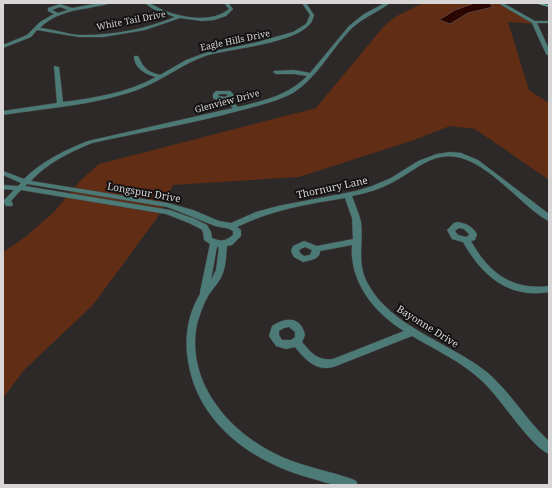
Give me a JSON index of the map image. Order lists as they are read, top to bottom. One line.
{"streets":{"street":["White Tail Drive","Eagle Hills Drive","Glenview Drive","Thornury Lane","Longspur Drive","Bayonne Drive"]},"crossings":[["Glenview Drive","Longspur Drive"],["Thornury Lane","Longspur Drive"],["Thornury Lane","Bayonne Drive"]]}
